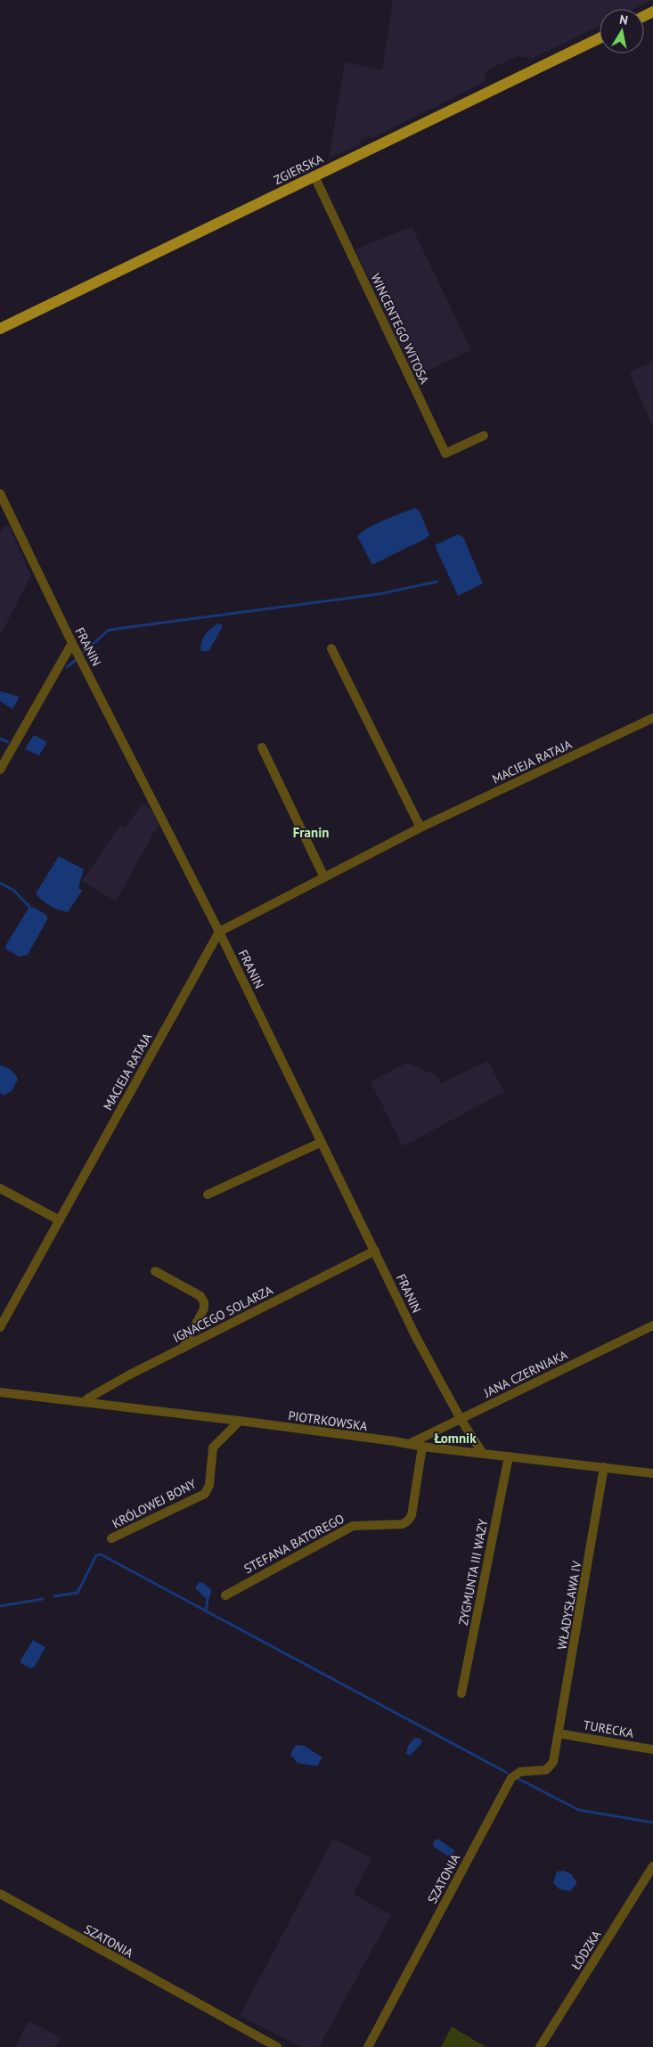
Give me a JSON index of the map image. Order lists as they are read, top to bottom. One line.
{"streets":{"main road":["ZGIERSKA"],"street":["WINCENTEGO WITOSA","FRANIN","MACIEJA RATAJA","IGNACEGO SOLARZA","JANA CZERNIAKA","PIOTRKOWSKA","KRÓLOWEJ BONY","STEFANA BATOREGO","ZYGMUNTA III WAZY","WŁADYSŁAWA IV","TURECKA","SZATONIA","ŁÓDZKA"]},"crossings":[["ZGIERSKA","WINCENTEGO WITOSA"],["FRANIN","MACIEJA RATAJA"],["FRANIN","IGNACEGO SOLARZA"],["FRANIN","JANA CZERNIAKA"],["FRANIN","PIOTRKOWSKA"],["IGNACEGO SOLARZA","PIOTRKOWSKA"],["JANA CZERNIAKA","PIOTRKOWSKA"],["PIOTRKOWSKA","KRÓLOWEJ BONY"],["PIOTRKOWSKA","STEFANA BATOREGO"],["PIOTRKOWSKA","ZYGMUNTA III WAZY"],["PIOTRKOWSKA","WŁADYSŁAWA IV"],["WŁADYSŁAWA IV","TURECKA"],["WŁADYSŁAWA IV","SZATONIA"]],"districts":["Franin","Łomnik"],"north":"top"}
